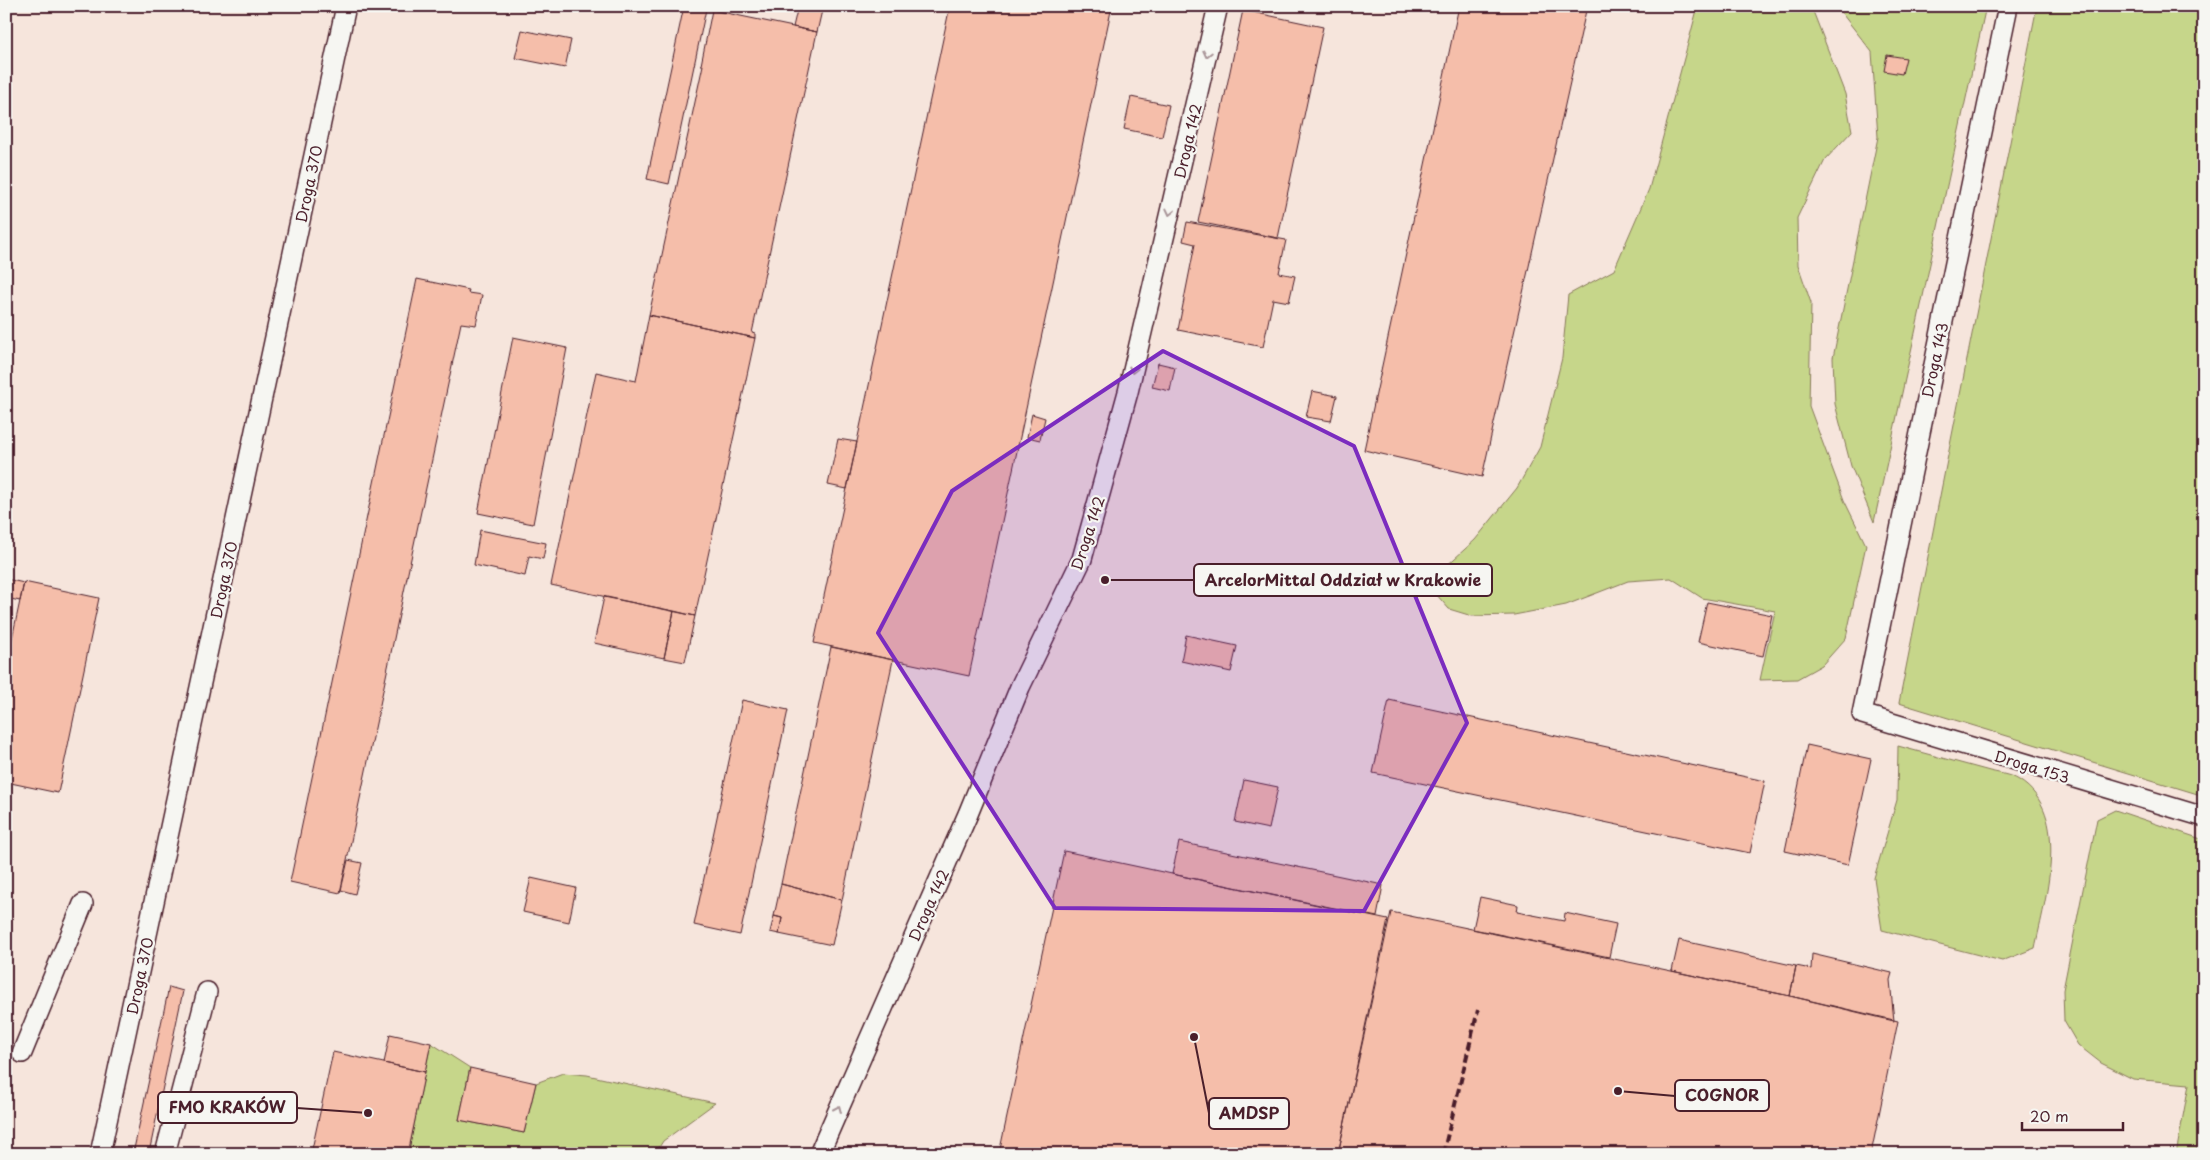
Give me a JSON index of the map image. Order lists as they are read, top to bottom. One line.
{"streets":{"lane":["Droga 142","Droga 370","Droga 143","Droga 153"]},"crossings":[["Droga 143","Droga 153"]],"places":["ArcelorMittal Oddział w Krakowie","AMDSP","COGNOR","FMO KRAKÓW"],"scale_bar":"20 m"}
